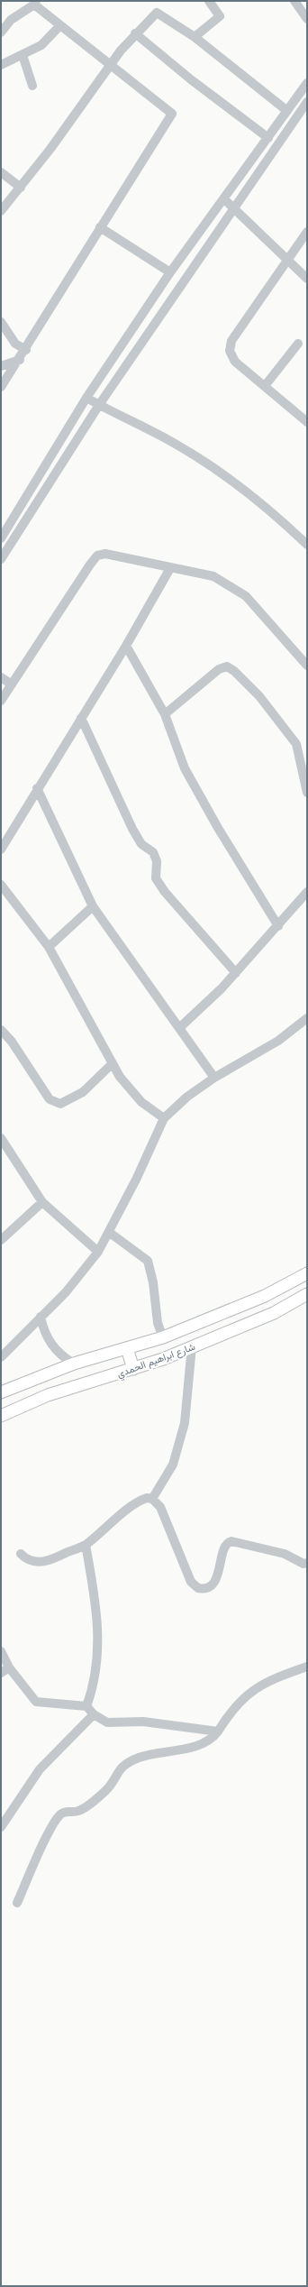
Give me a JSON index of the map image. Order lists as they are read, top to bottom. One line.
{"streets":{"main road":["شارع ابراهيم الحمدي"]}}
